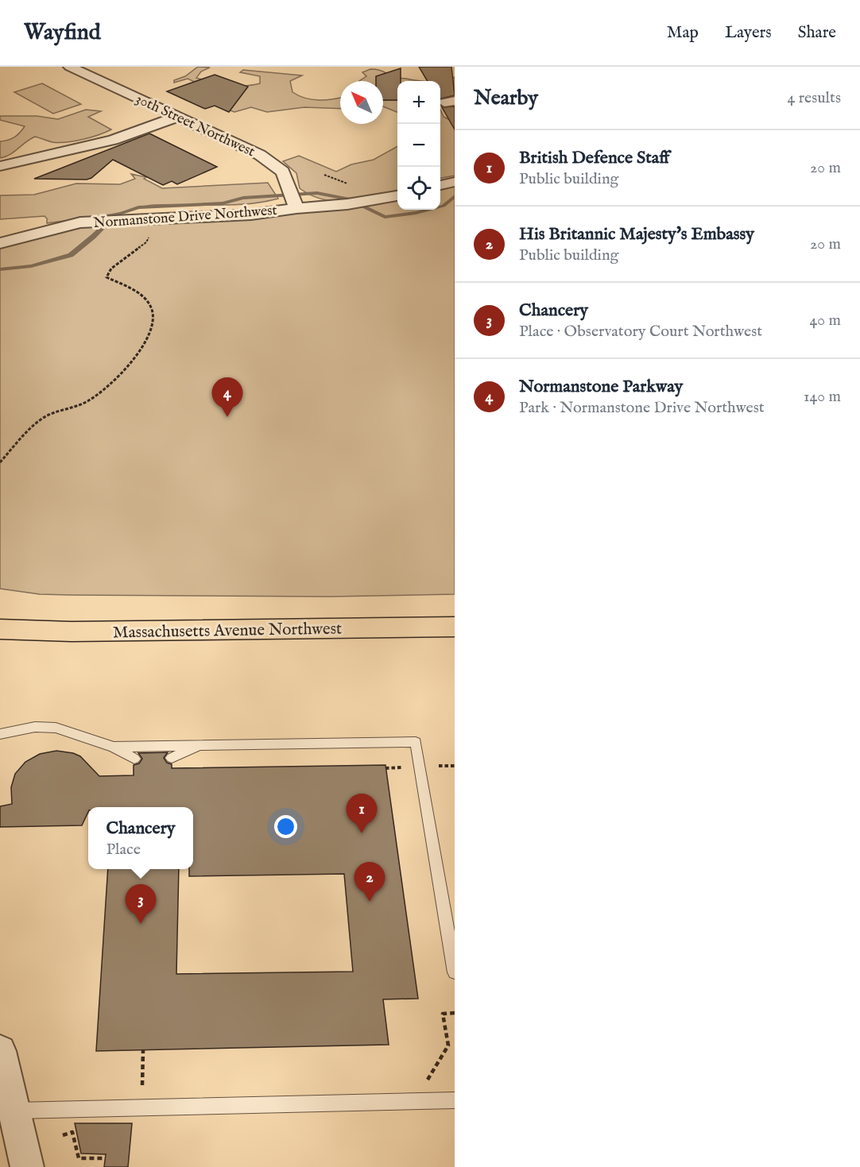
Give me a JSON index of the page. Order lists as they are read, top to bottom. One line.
{"streets":{"main road":["Massachusetts Avenue Northwest"],"street":["30th Street Northwest","Normanstone Drive Northwest"]},"crossings":[["30th Street Northwest","Normanstone Drive Northwest"]],"north":"top left","page":{"header":"Wayfind","nav":["Map","Layers","Share"],"heading":["Nearby","4 results"],"map_buttons":["+","−"],"list":[{"mark":"1","name":"British Defence Staff","note":"Public building","value":"20 m"},{"mark":"2","name":"His Britannic Majesty's Embassy","note":"Public building","value":"20 m"},{"mark":"3","name":"Chancery","note":"Place · Observatory Court Northwest","value":"40 m"},{"mark":"4","name":"Normanstone Parkway","note":"Park · Normanstone Drive Northwest","value":"140 m"}],"pins":["4","1","2","3"],"popup":["Chancery","Place"]}}
